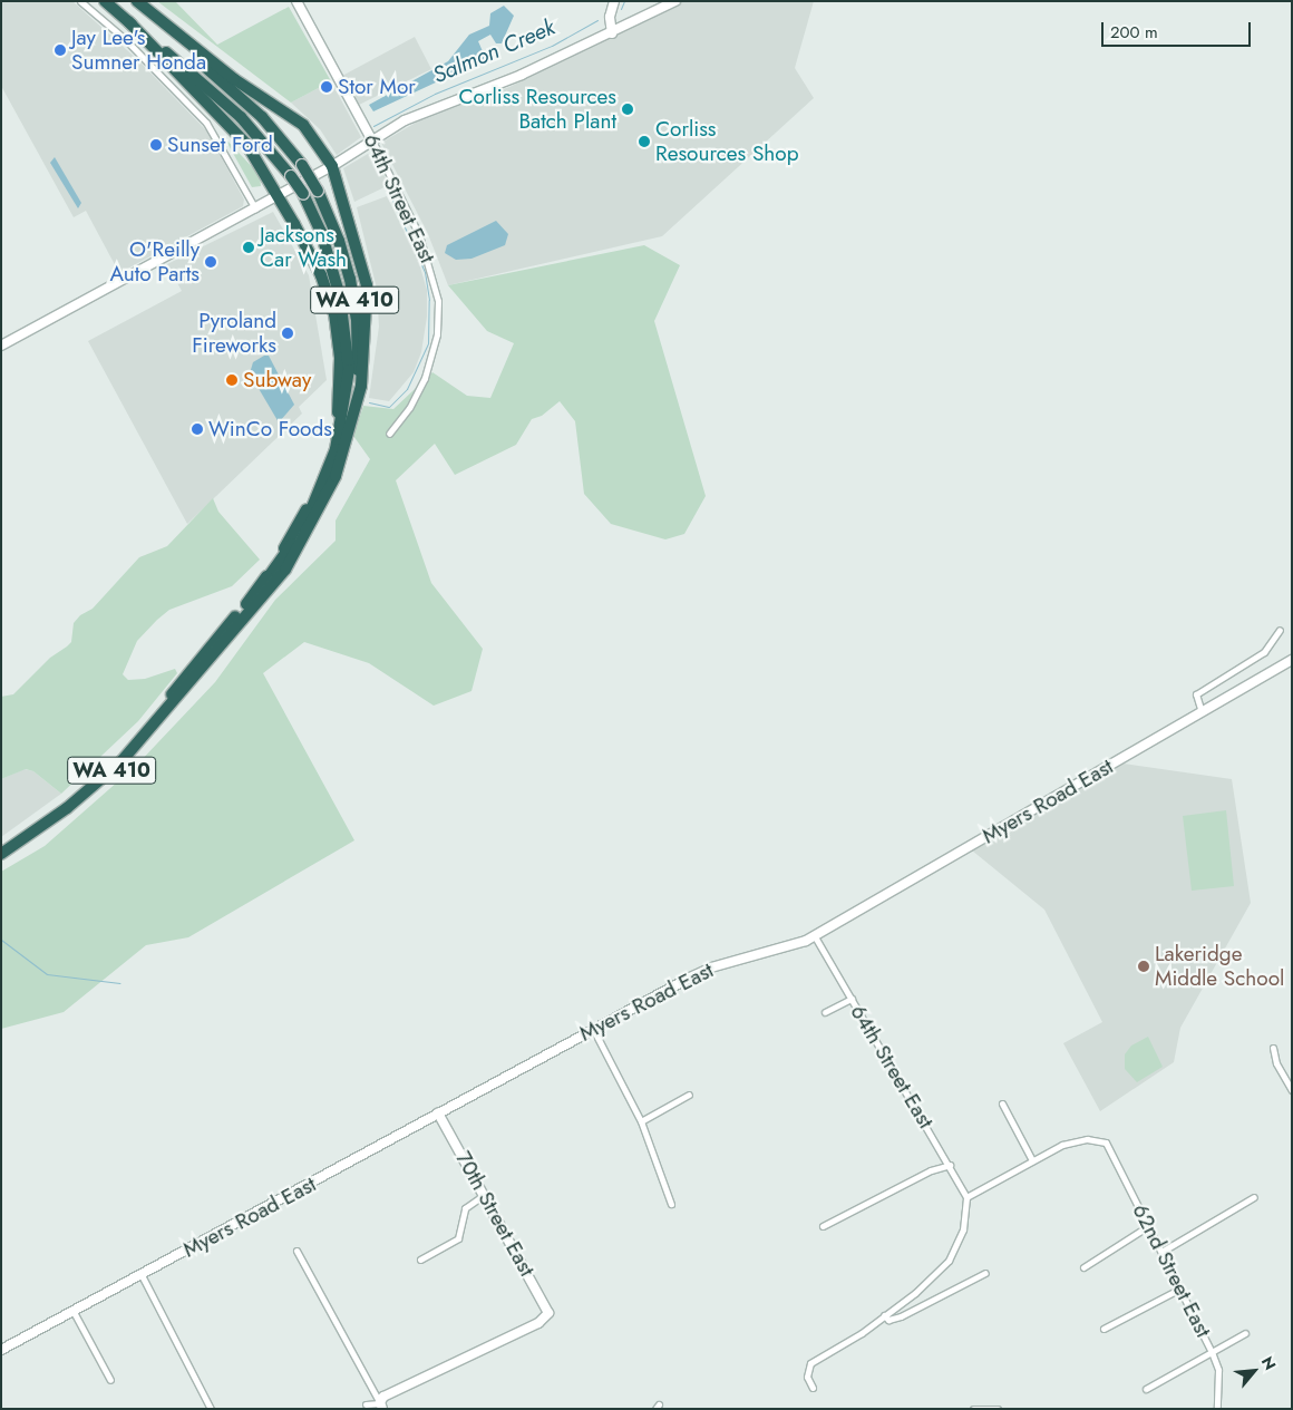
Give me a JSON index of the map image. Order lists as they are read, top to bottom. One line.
{"streets":{"highway":["WA 410"],"street":["64th Street East","Myers Road East","70th Street East","62nd Street East"]},"crossings":[["64th Street East","Myers Road East"],["Myers Road East","70th Street East"]],"water":["Salmon Creek"],"places":["Jay Lee's Sumner Honda","Stor Mor","Corliss Resources Batch Plant","Corliss Resources Shop","Sunset Ford","Jacksons Car Wash","O'Reilly Auto Parts","Pyroland Fireworks","Subway","WinCo Foods","Lakeridge Middle School"],"scale_bar":"200 m","north":"top right"}
